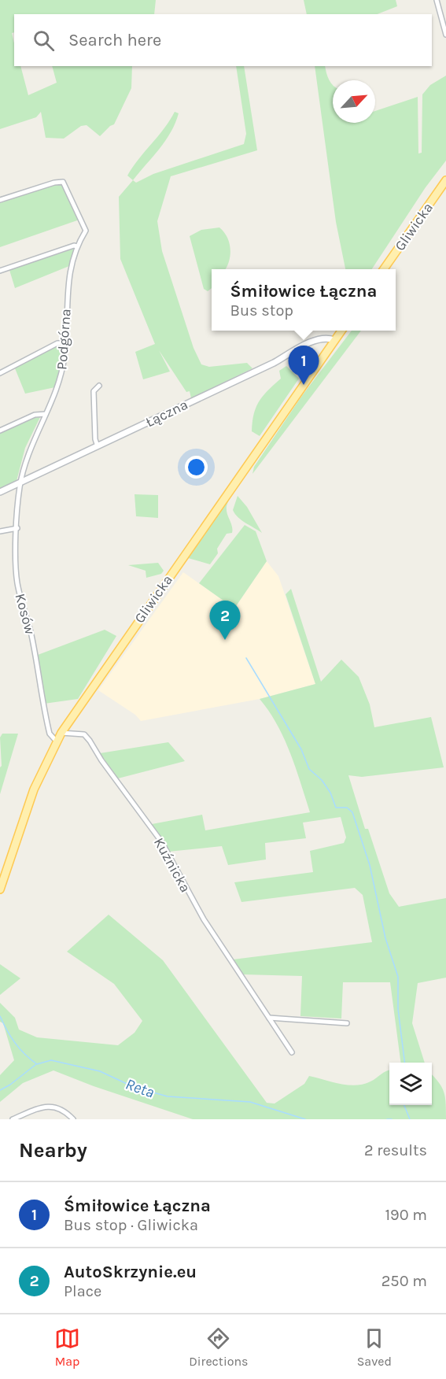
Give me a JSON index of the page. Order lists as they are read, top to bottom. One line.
{"streets":{"main road":["Gliwicka"],"street":["Podgórna","Łączna","Kosów","Kuźnicka"]},"crossings":[["Gliwicka","Łączna"],["Gliwicka","Kosów"],["Gliwicka","Kuźnicka"],["Podgórna","Łączna"],["Podgórna","Kosów"],["Łączna","Kosów"]],"water":["Reta"],"north":"top right","page":{"search":"Search here","popup":["Śmiłowice Łączna","Bus stop"],"pins":["1","2"],"heading":["Nearby","2 results"],"list":[{"mark":"1","name":"Śmiłowice Łączna","note":"Bus stop · Gliwicka","value":"190 m"},{"mark":"2","name":"AutoSkrzynie.eu","note":"Place","value":"250 m"}],"nav":["Map","Directions","Saved"]}}
